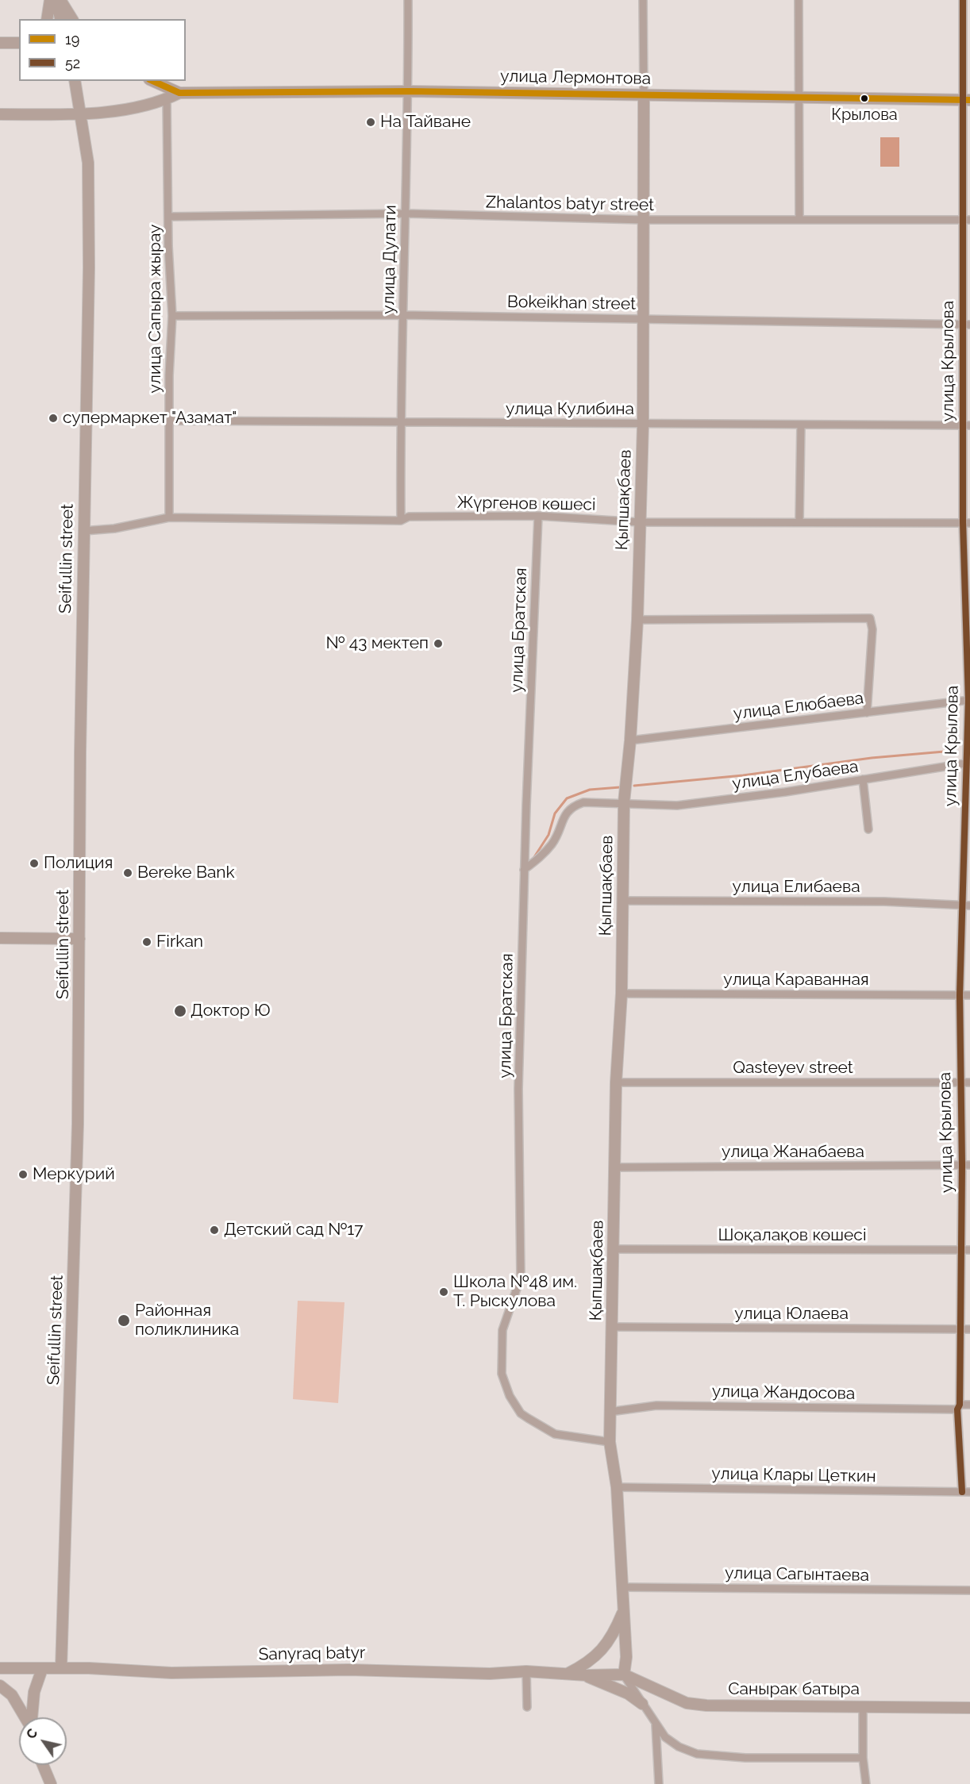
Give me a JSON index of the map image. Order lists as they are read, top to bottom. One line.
{"streets":{"street":["улица Лермонтова","Zhalantos batyr street","улица Дулати","Bokeikhan street","улица Сапыра жырау","улица Крылова","улица Кулибина","Қыпшақбаев","Жүргенов көшесі","Seifullin street","улица Братская","улица Елюбаева","улица Елубаева","улица Елибаева","улица Караванная","Qasteyev street","улица Жанабаева","Шоқалақов көшесі","улица Юлаева","улица Жандосова","улица Клары Цеткин","улица Сагынтаева","Sanyraq batyr","Санырак батыра"]},"crossings":[["улица Лермонтова","улица Дулати"],["улица Лермонтова","улица Крылова"],["улица Лермонтова","Қыпшақбаев"],["Zhalantos batyr street","улица Дулати"],["Zhalantos batyr street","улица Сапыра жырау"],["Zhalantos batyr street","улица Крылова"],["Zhalantos batyr street","Қыпшақбаев"],["улица Дулати","Bokeikhan street"],["улица Дулати","улица Кулибина"],["улица Дулати","Жүргенов көшесі"],["Bokeikhan street","улица Сапыра жырау"],["Bokeikhan street","улица Крылова"],["Bokeikhan street","Қыпшақбаев"],["улица Сапыра жырау","улица Кулибина"],["улица Сапыра жырау","Жүргенов көшесі"],["улица Крылова","улица Кулибина"],["улица Крылова","Жүргенов көшесі"],["улица Крылова","улица Елюбаева"],["улица Крылова","улица Елубаева"],["улица Крылова","улица Елибаева"],["улица Крылова","улица Караванная"],["улица Крылова","Qasteyev street"],["улица Крылова","улица Жанабаева"],["улица Крылова","Шоқалақов көшесі"],["улица Крылова","улица Юлаева"],["улица Крылова","улица Жандосова"],["улица Крылова","улица Клары Цеткин"],["улица Кулибина","Қыпшақбаев"],["Қыпшақбаев","Жүргенов көшесі"],["Қыпшақбаев","улица Братская"],["Қыпшақбаев","улица Елюбаева"],["Қыпшақбаев","улица Елубаева"],["Қыпшақбаев","улица Елибаева"],["Қыпшақбаев","улица Караванная"],["Қыпшақбаев","Qasteyev street"],["Қыпшақбаев","улица Жанабаева"],["Қыпшақбаев","Шоқалақов көшесі"],["Қыпшақбаев","улица Юлаева"],["Қыпшақбаев","улица Жандосова"],["Қыпшақбаев","улица Клары Цеткин"],["Қыпшақбаев","улица Сагынтаева"],["Қыпшақбаев","Sanyraq batyr"],["Қыпшақбаев","Санырак батыра"],["Жүргенов көшесі","Seifullin street"],["Жүргенов көшесі","улица Братская"],["Seifullin street","Sanyraq batyr"],["улица Братская","улица Елубаева"],["Sanyraq batyr","Санырак батыра"]],"places":["Крылова","На Тайване","супермаркет \"Азамат\"","№ 43 мектеп","Полиция","Bereke Bank","Firkan","Доктор Ю","Меркурий","Детский сад №17","Школа №48 им. Т. Рыскулова","Районная поликлиника"],"lines":["transit line 52","transit line 19"],"legend":["19","52"],"north":"top left"}
